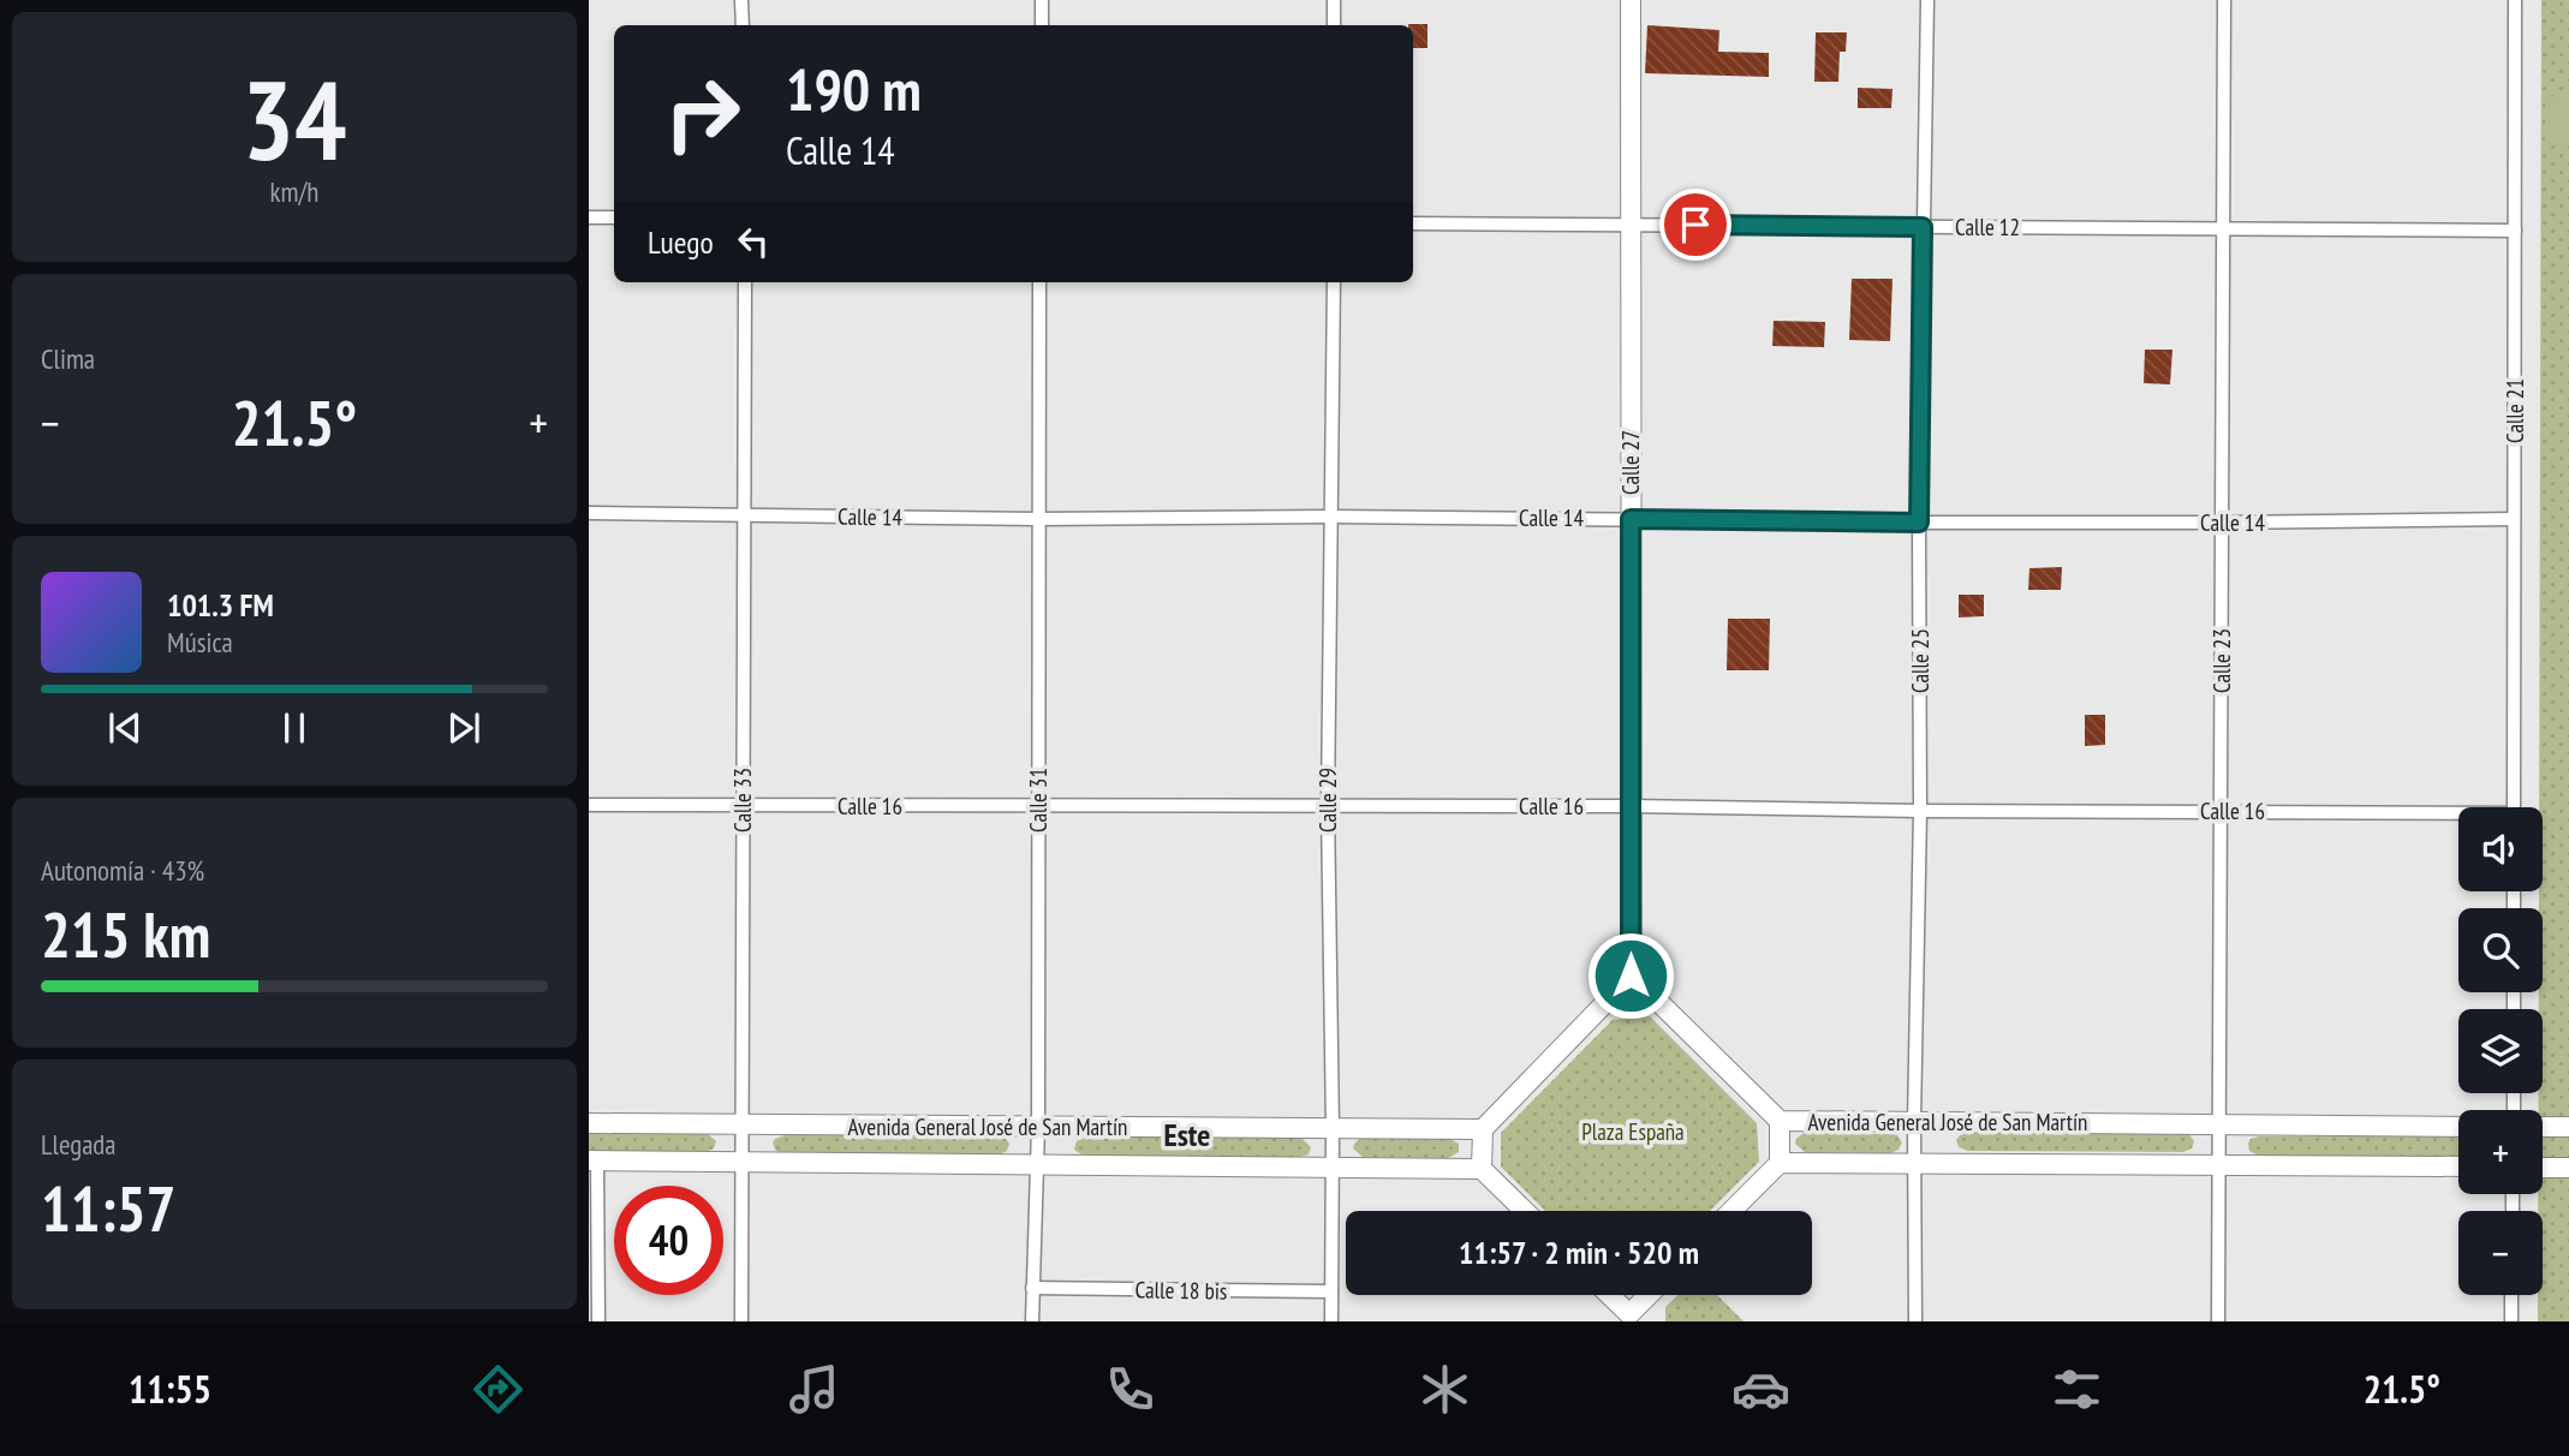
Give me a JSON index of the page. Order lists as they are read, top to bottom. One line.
{"streets":{"main road":["Calle 27","Avenida General José de San Martín"],"street":["Calle 12","Calle 21","Calle 14","Calle 25","Calle 23","Calle 33","Calle 31","Calle 29","Calle 16","Calle 18 bis"]},"crossings":[["Calle 12","Calle 21"],["Calle 12","Calle 27"],["Calle 12","Calle 25"],["Calle 12","Calle 23"],["Calle 21","Calle 14"],["Calle 27","Calle 14"],["Calle 27","Calle 16"],["Calle 27","Avenida General José de San Martín"],["Calle 14","Calle 25"],["Calle 14","Calle 23"],["Calle 14","Calle 33"],["Calle 14","Calle 31"],["Calle 14","Calle 29"],["Calle 25","Calle 16"],["Calle 25","Avenida General José de San Martín"],["Calle 23","Calle 16"],["Calle 23","Avenida General José de San Martín"],["Calle 33","Calle 16"],["Calle 33","Avenida General José de San Martín"],["Calle 31","Calle 16"],["Calle 31","Avenida General José de San Martín"],["Calle 31","Calle 18 bis"],["Calle 29","Calle 16"],["Calle 29","Avenida General José de San Martín"],["Calle 29","Calle 18 bis"]],"districts":["Este"],"parks":["Plaza España"],"page":{"tile":[["34","km/h"],"Clima",["Autonomía · 43%","215 km"],["Llegada","11:57"]],"turn":["190 m","Calle 14"],"then":"Luego","heat":["−","21.5°","+"],"song":["101.3 FM","Música"],"map_buttons":["+","−"],"limit":"40","trip":"11:57 · 2 min · 520 m","tabs":["11:55","21.5°"]}}
